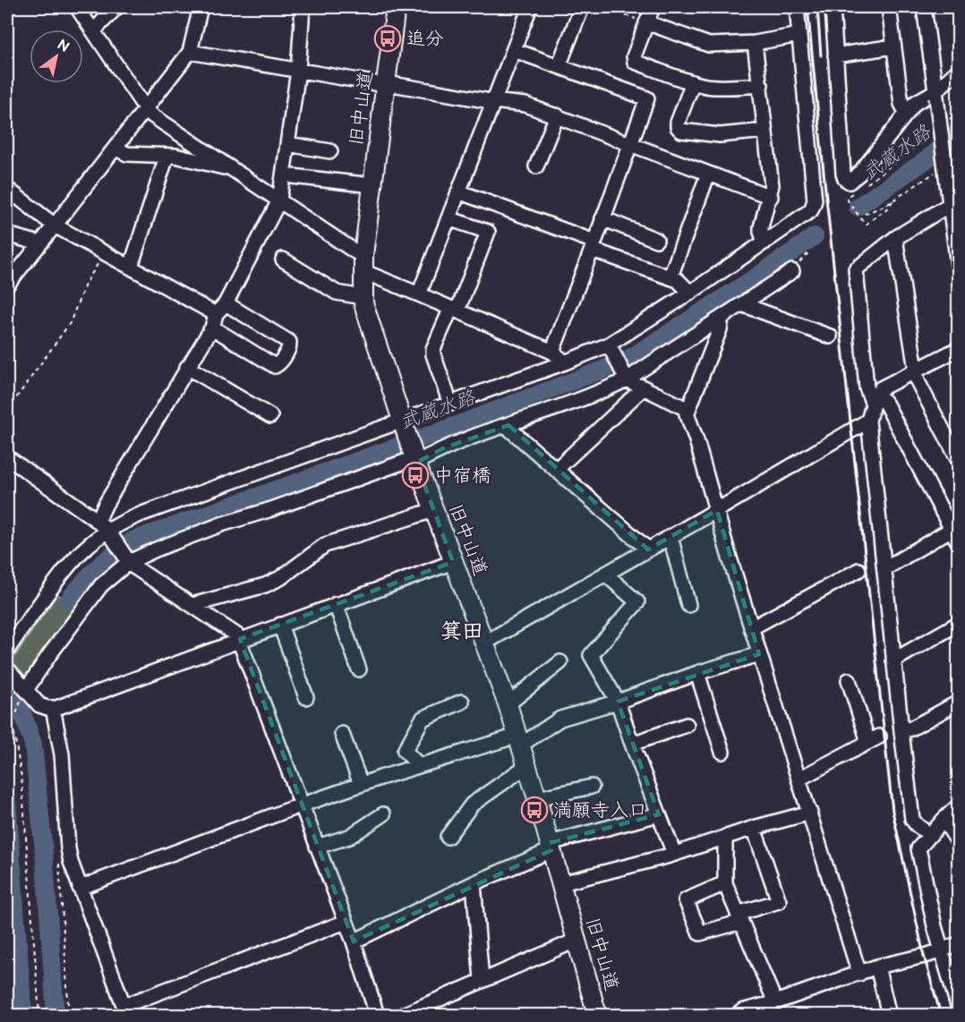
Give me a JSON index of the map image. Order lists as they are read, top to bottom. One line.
{"streets":{"main road":["旧中山道"]},"districts":["箕田"],"water":["武蔵水路"],"places":{"bus stop":["追分","中宿橋","満願寺入口"]},"north":"top right"}
